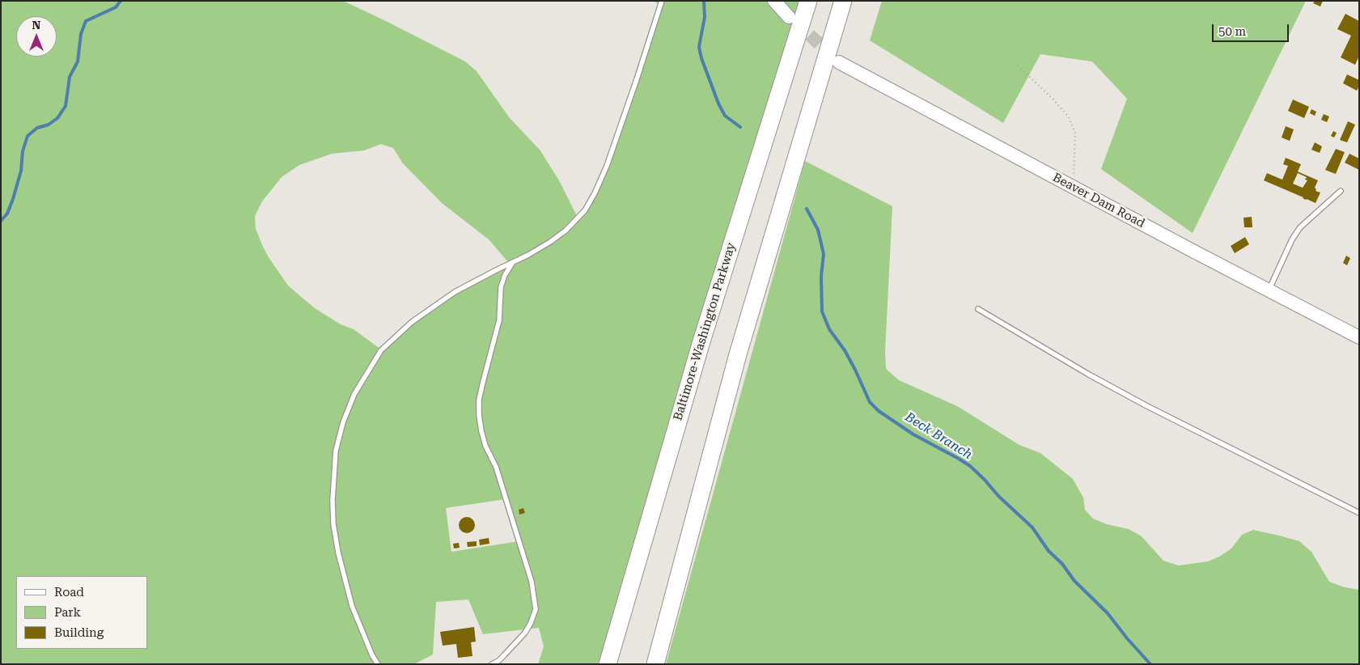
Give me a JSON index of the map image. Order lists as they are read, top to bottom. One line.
{"streets":{"highway":["Baltimore-Washington Parkway"],"street":["Beaver Dam Road"]},"water":["Beck Branch"],"legend":["Road","Park","Building"],"scale_bar":"50 m","north":"top"}
